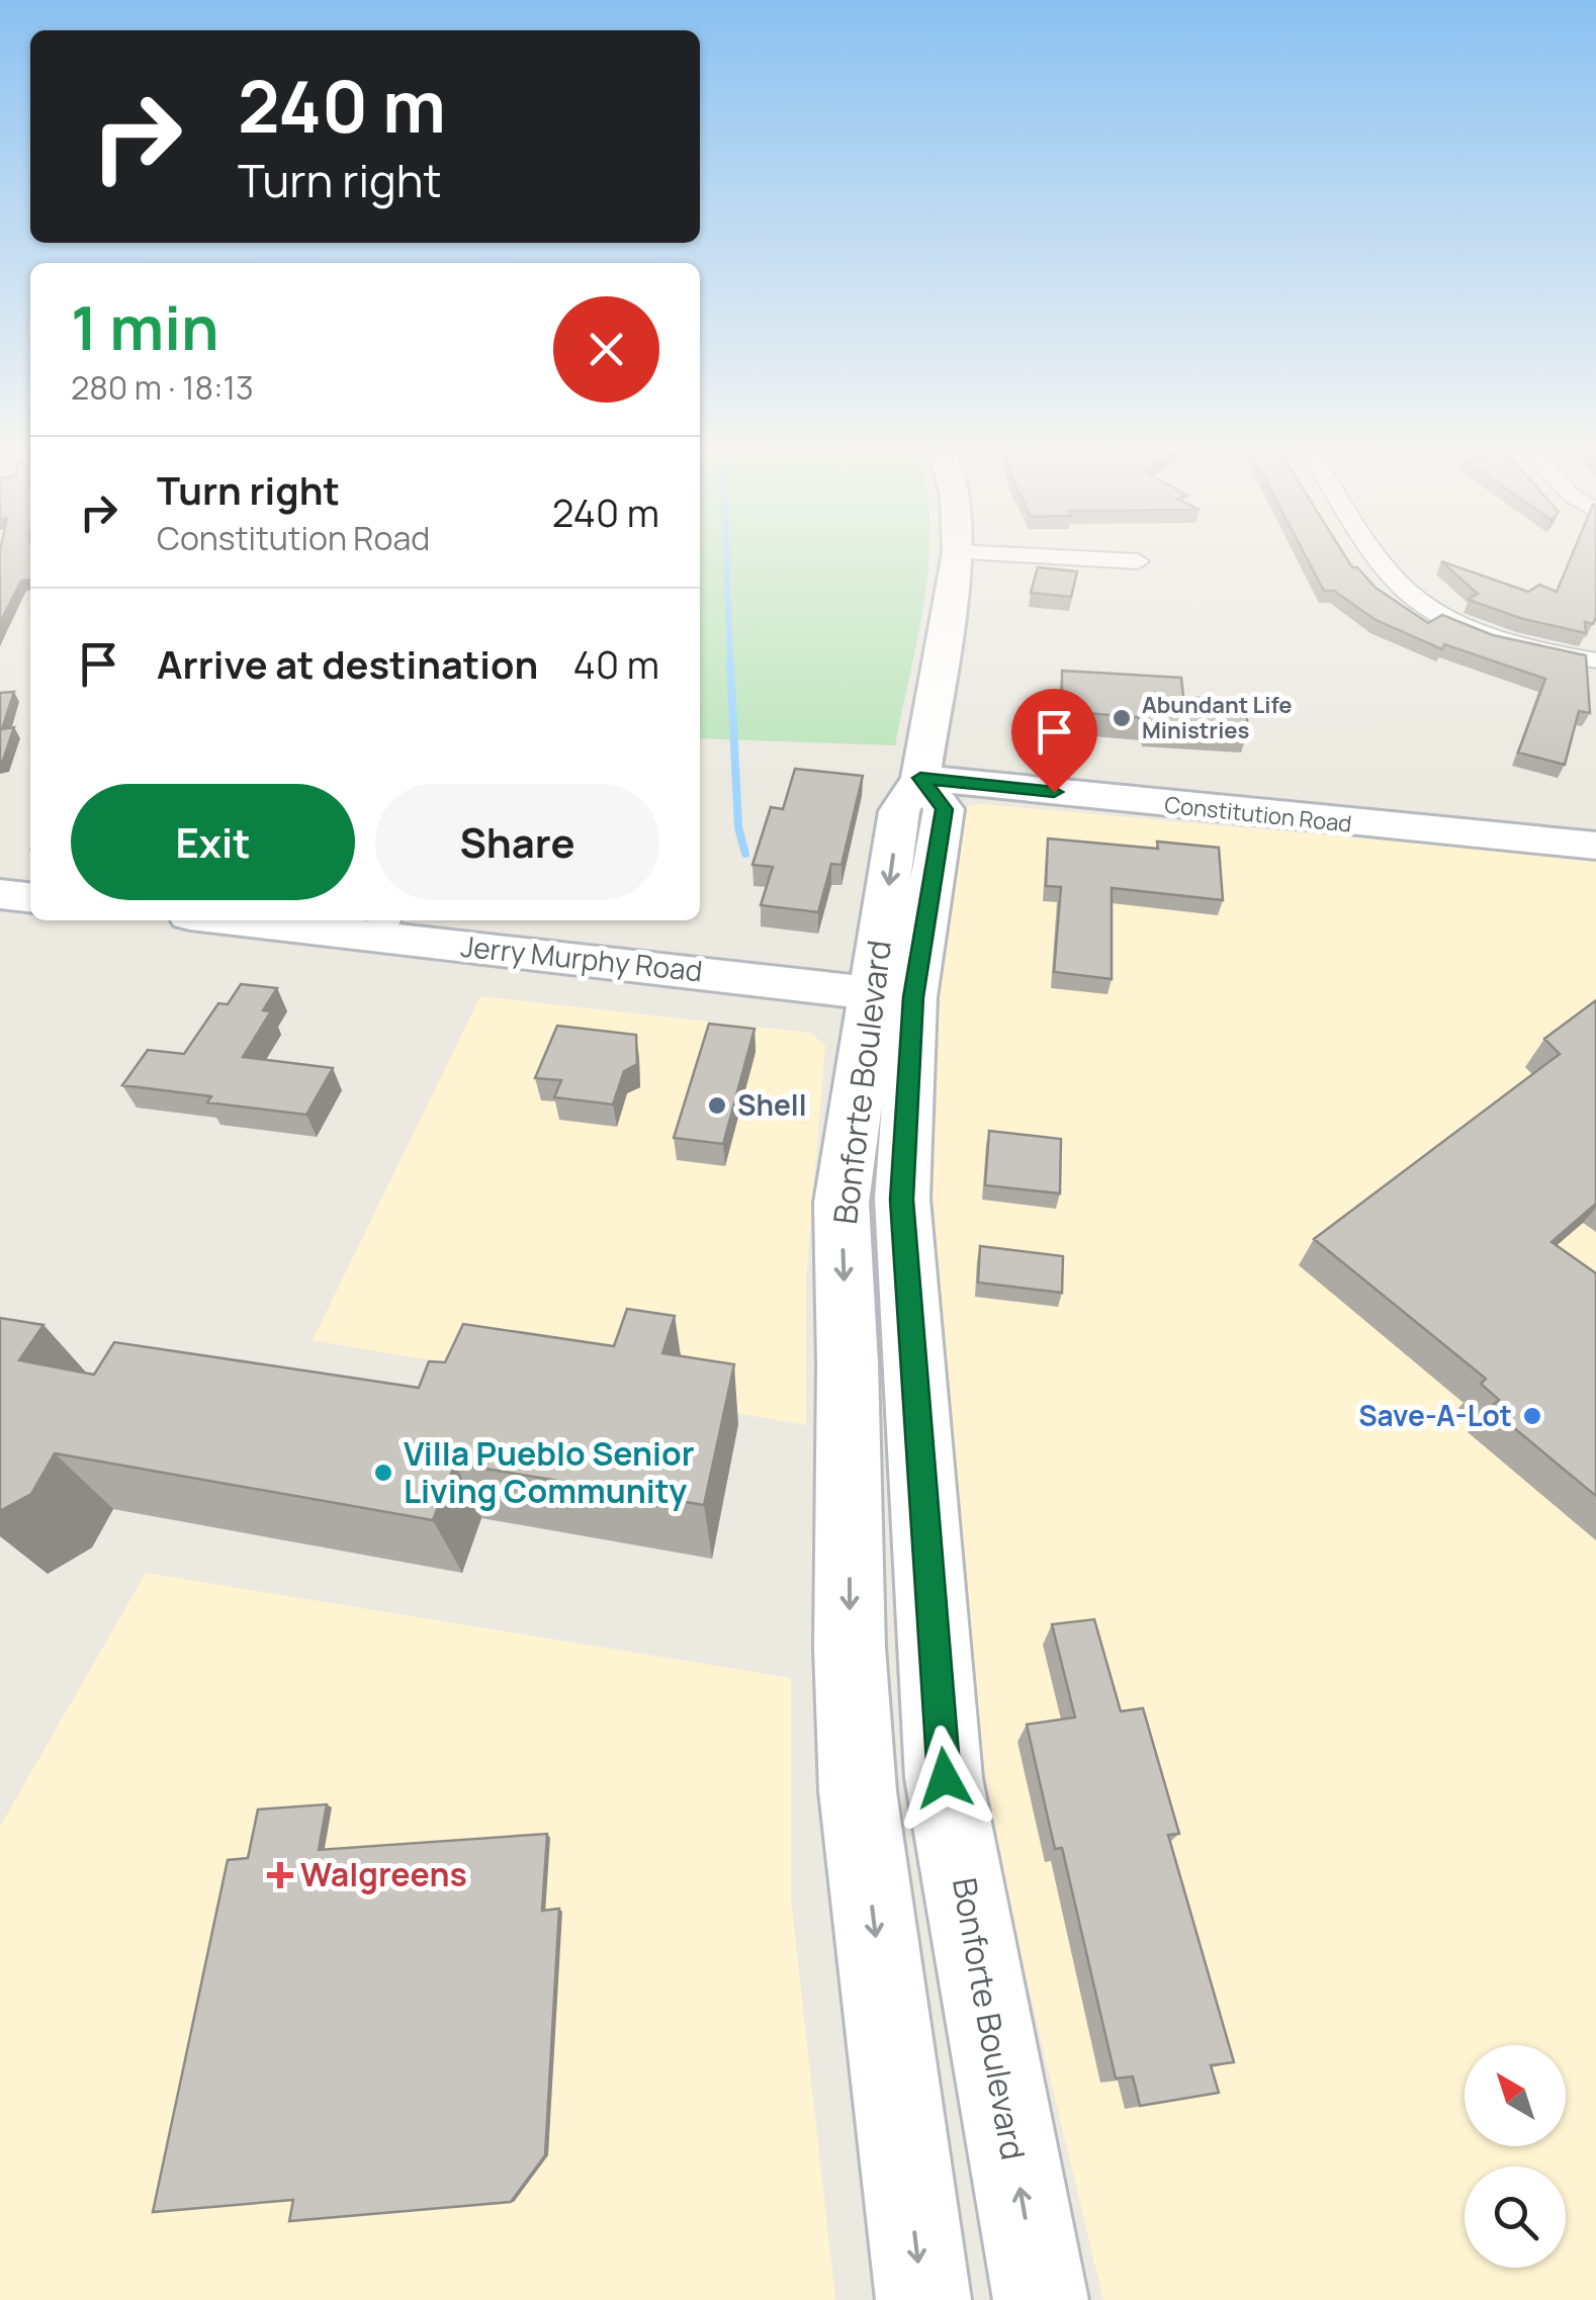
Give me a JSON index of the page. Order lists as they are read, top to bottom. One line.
{"streets":{"main road":["Constitution Road","Jerry Murphy Road","Bonforte Boulevard"]},"crossings":[["Constitution Road","Bonforte Boulevard"],["Jerry Murphy Road","Bonforte Boulevard"]],"places":{"other":["Abundant Life Ministries","Shell","Save-A-Lot","Villa Pueblo Senior Living Community"],"health":["Walgreens"]},"north":"top left","page":{"turn":["240 m","Turn right"],"heading":["1 min","280 m · 18:13"],"list":[{"name":"Turn right","note":"Constitution Road","value":"240 m"},{"name":"Arrive at destination","value":"40 m"}],"buttons":["Exit","Share"]}}
